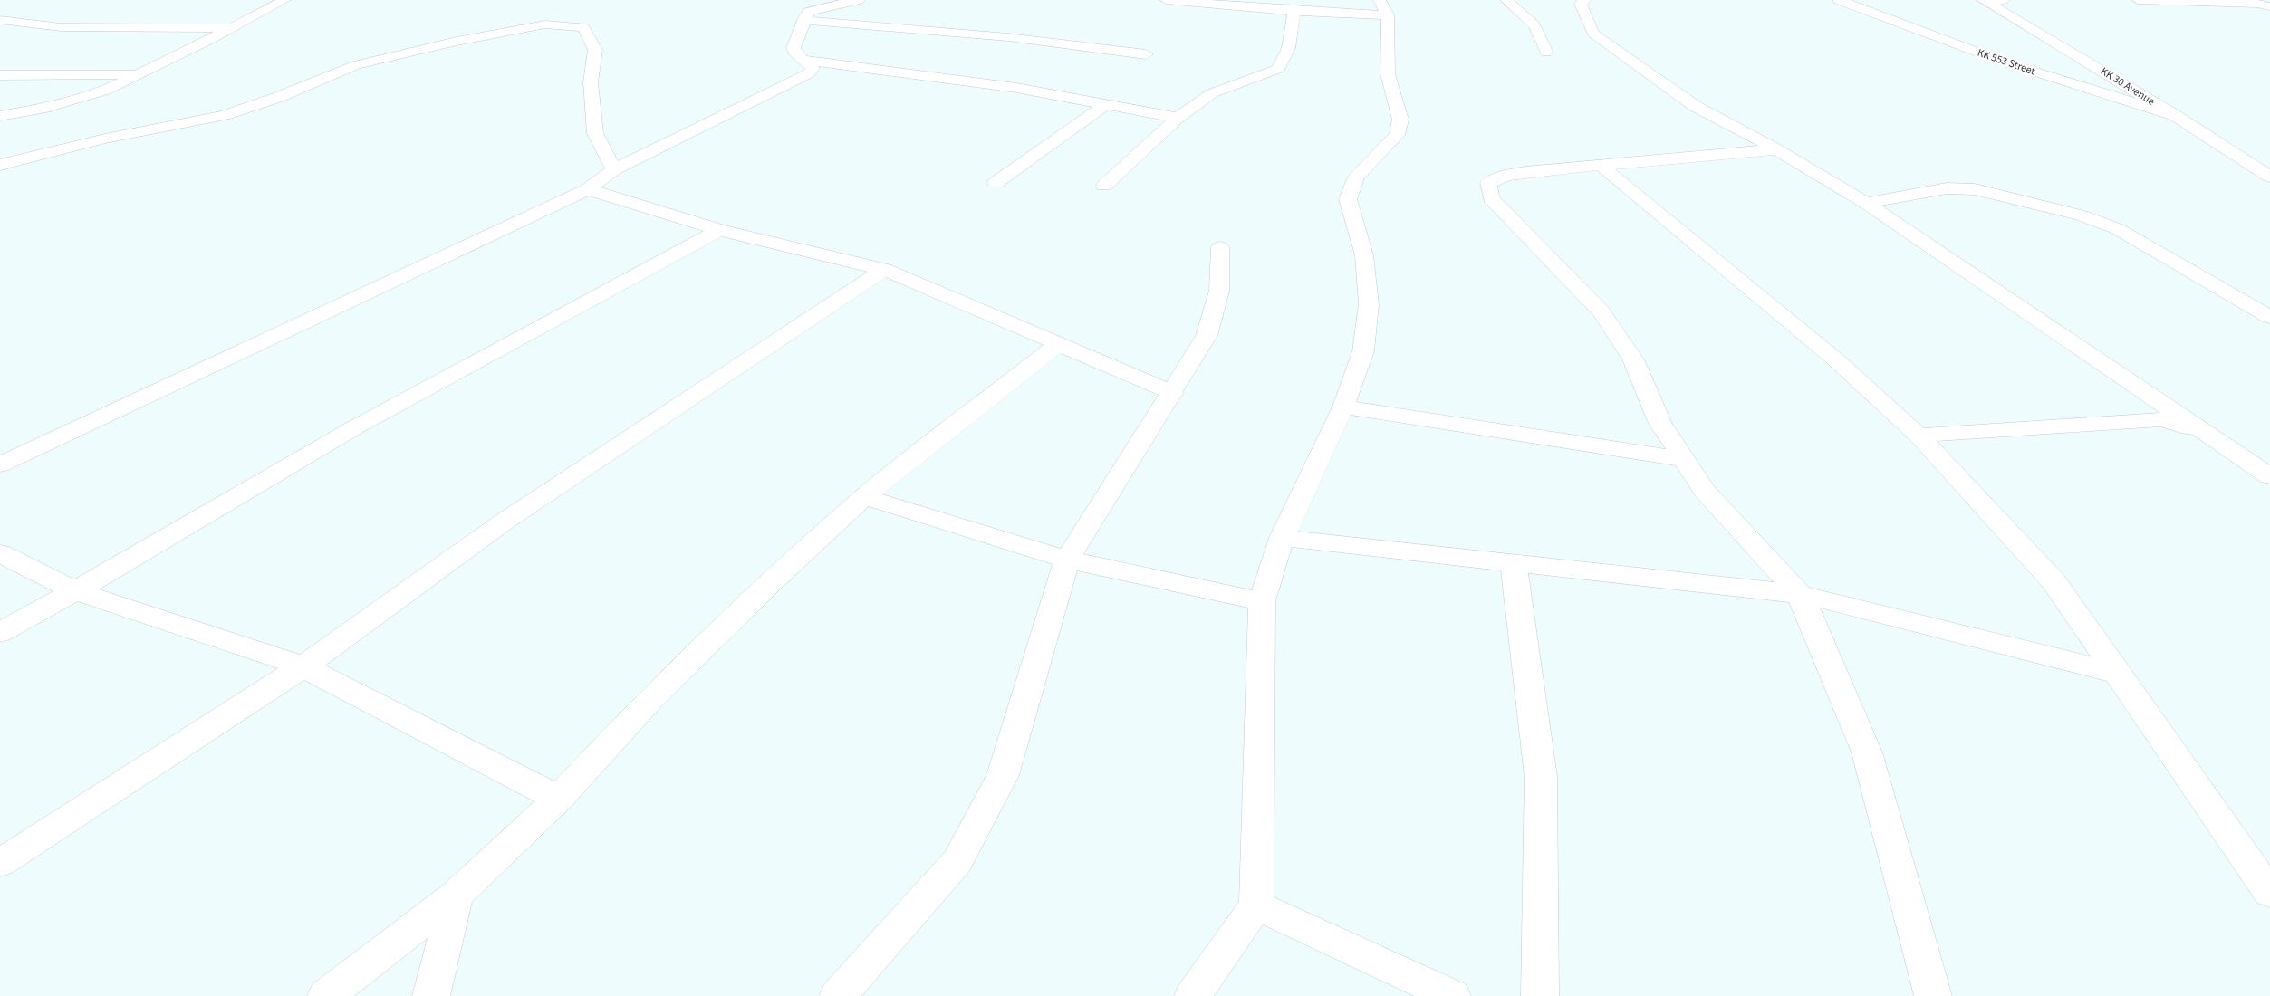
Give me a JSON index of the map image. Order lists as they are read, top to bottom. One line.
{"streets":{"street":["KK 553 Street","KK 30 Avenue"]},"crossings":[["KK 553 Street","KK 30 Avenue"]]}
